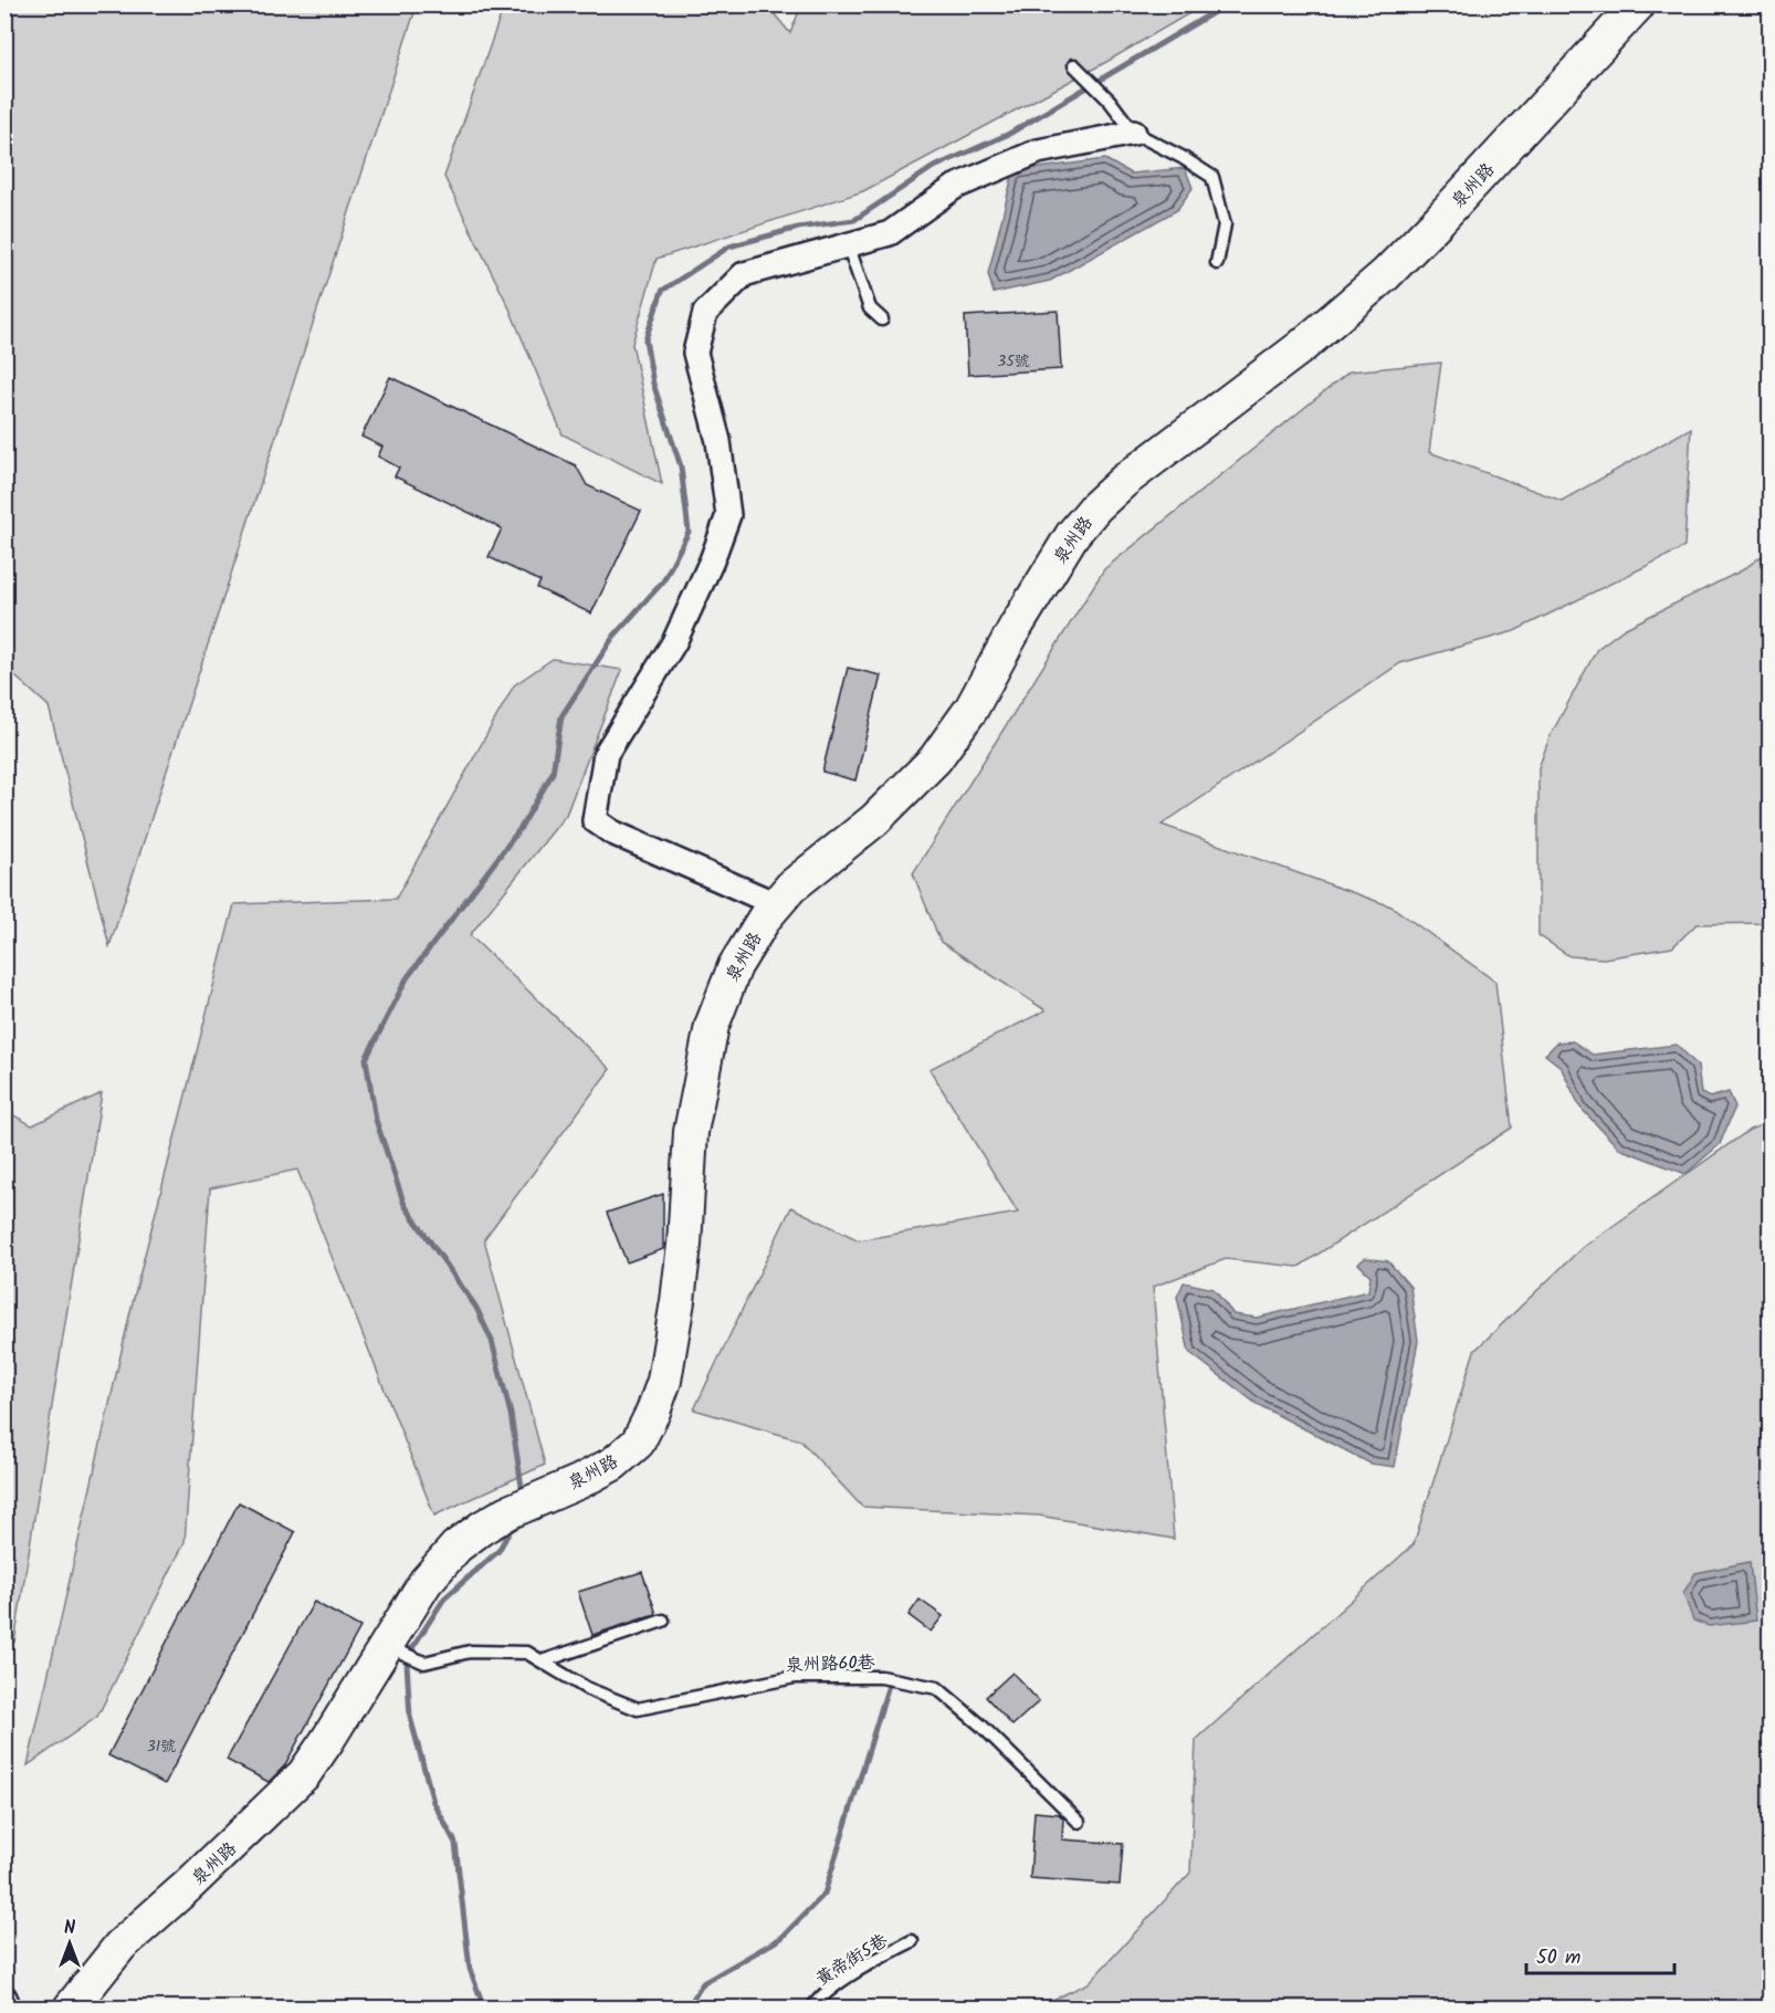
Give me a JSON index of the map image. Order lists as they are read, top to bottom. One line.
{"streets":{"street":["泉州路"],"lane":["泉州路60巷","黃帝街5巷"]},"crossings":[["泉州路","泉州路60巷"]],"house_numbers":["35號","31號"],"scale_bar":"50 m","north":"top"}
